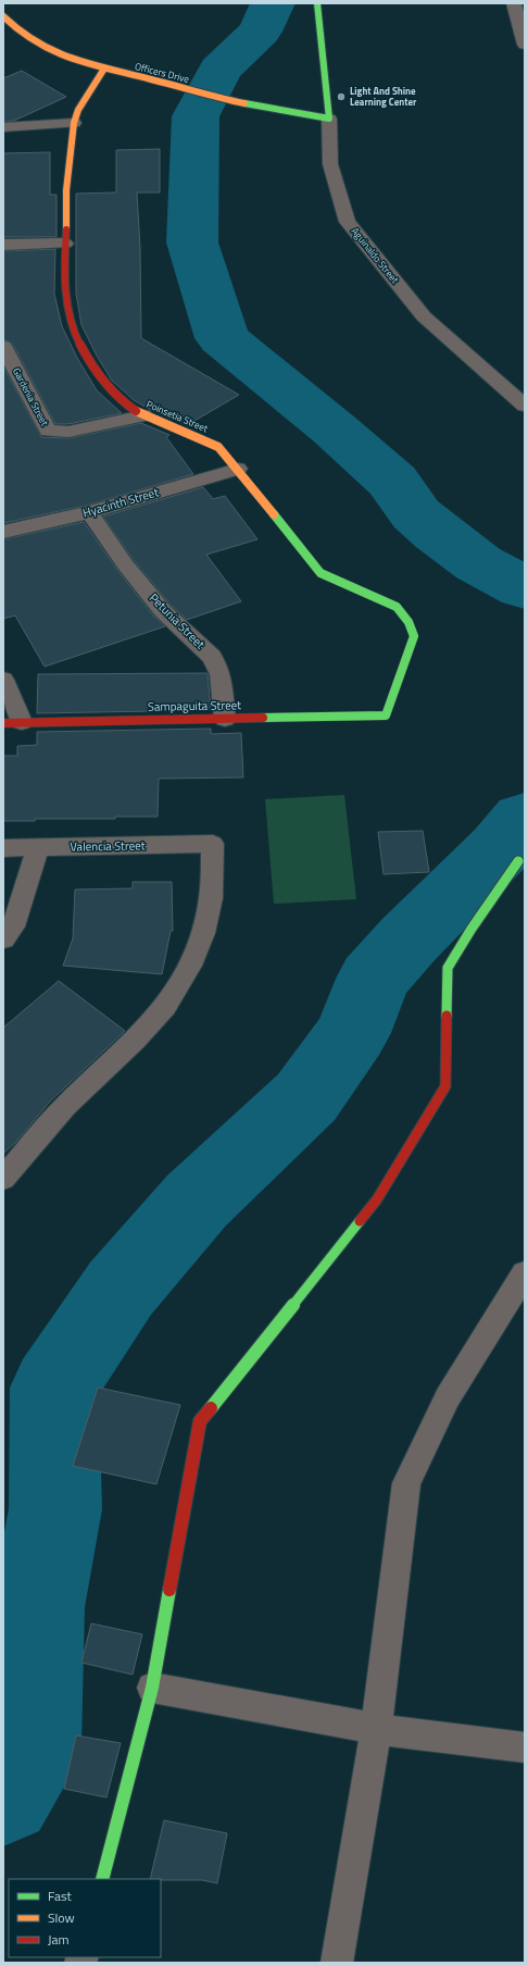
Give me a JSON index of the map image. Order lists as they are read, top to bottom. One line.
{"streets":{"street":["Officers Drive","Aguinaldo Street","Gardenia Street","Poinsetia Street","Hyacinth Street","Petunia Street","Sampaguita Street","Valencia Street"]},"crossings":[["Officers Drive","Aguinaldo Street"],["Officers Drive","Poinsetia Street"],["Gardenia Street","Poinsetia Street"],["Poinsetia Street","Hyacinth Street"],["Poinsetia Street","Sampaguita Street"],["Hyacinth Street","Petunia Street"],["Petunia Street","Sampaguita Street"]],"places":["Light And Shine Learning Center"],"legend":["Fast","Slow","Jam"]}
